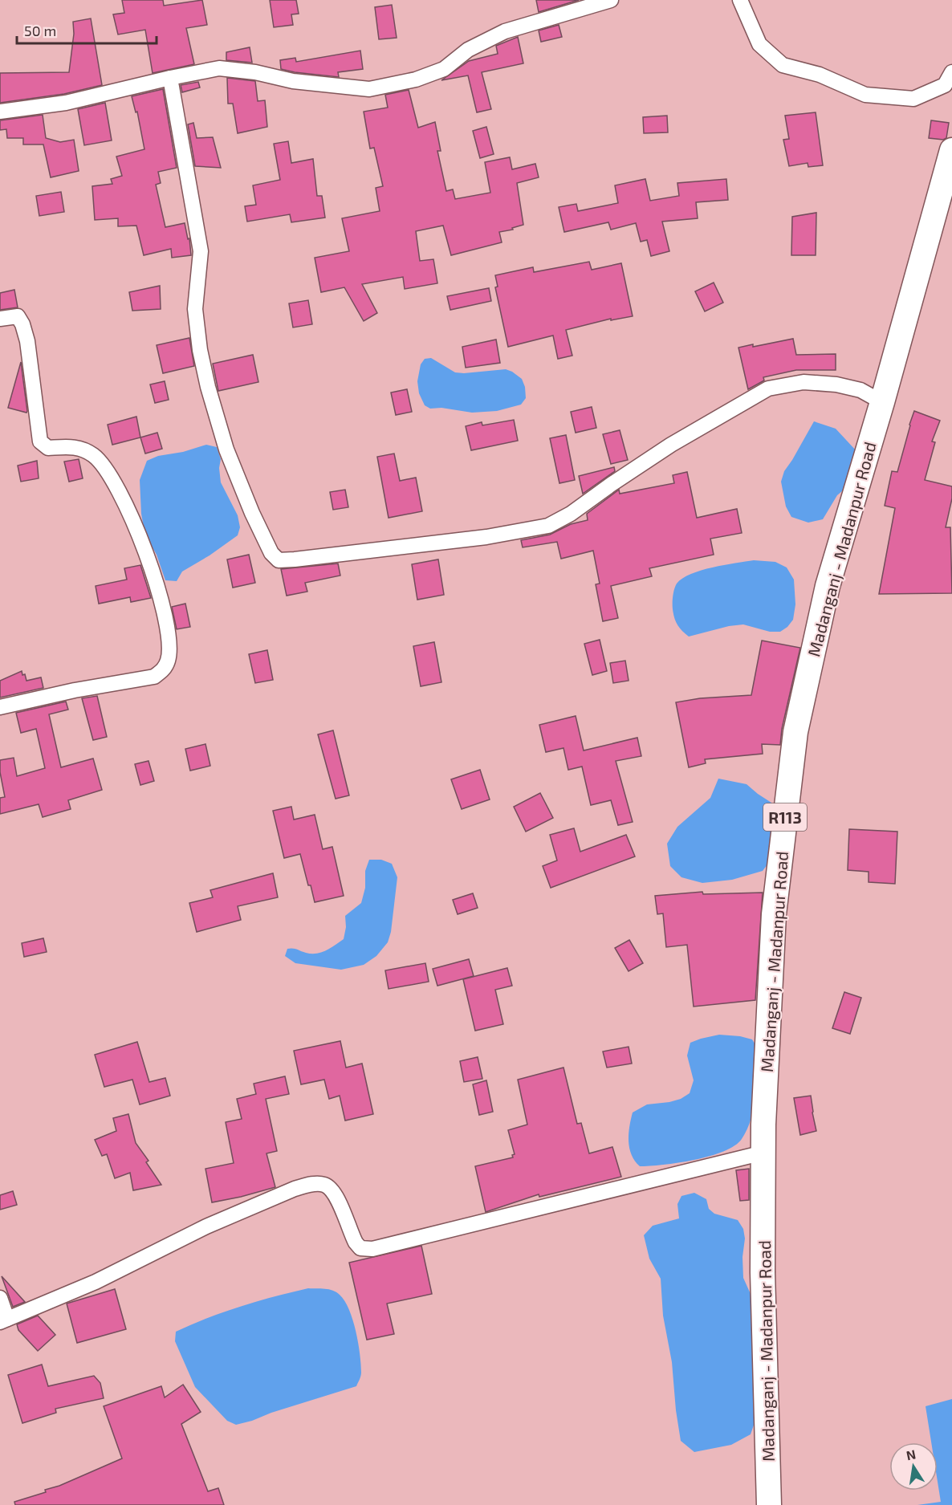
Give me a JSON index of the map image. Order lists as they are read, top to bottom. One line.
{"streets":{"main road":["Madanganj - Madanpur Road","R113"]},"scale_bar":"50 m","north":"top"}
